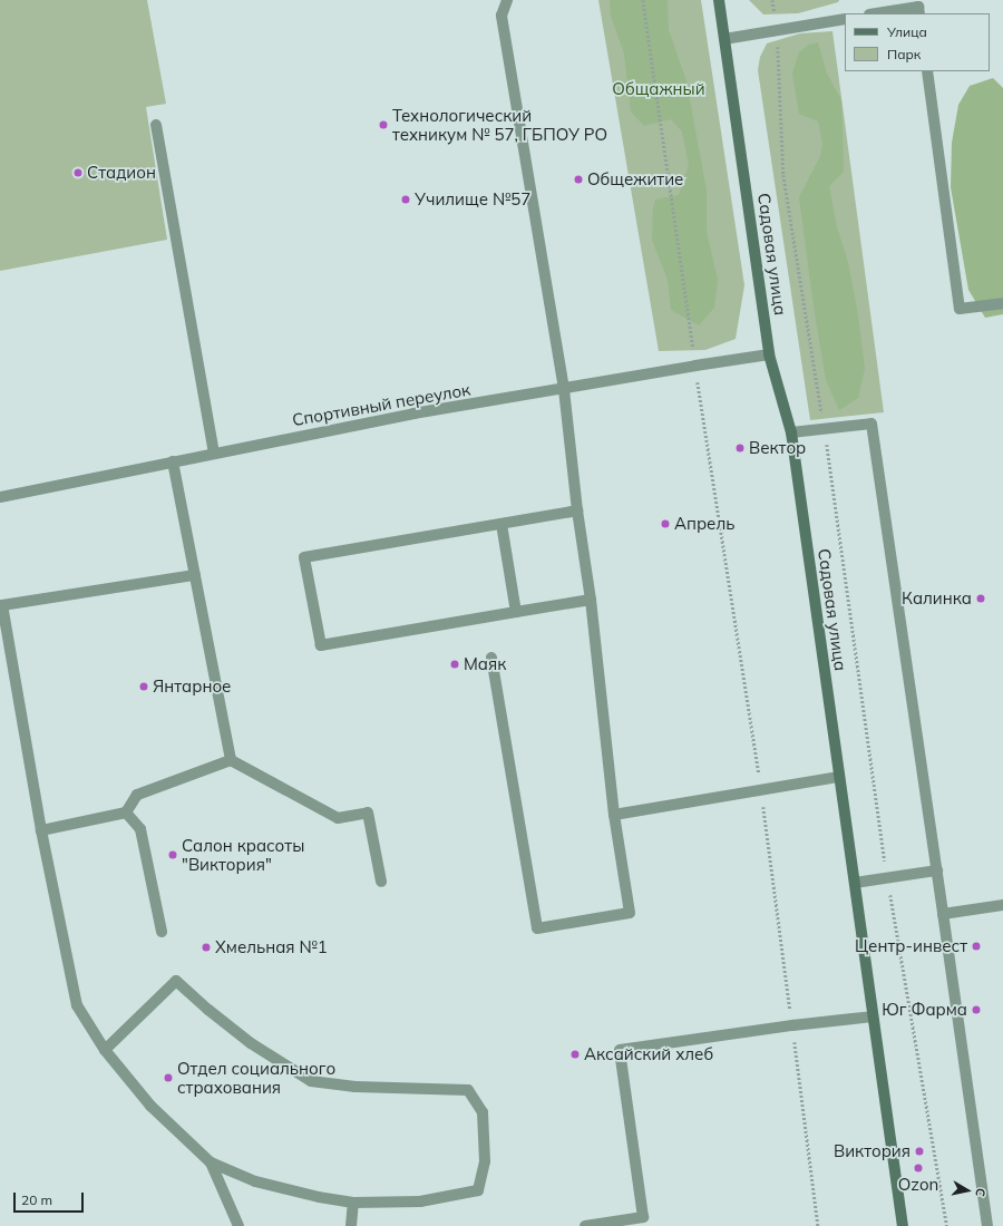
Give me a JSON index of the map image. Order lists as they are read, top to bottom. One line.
{"streets":{"street":["Садовая улица","Спортивный переулок"]},"crossings":[["Садовая улица","Спортивный переулок"]],"parks":["Общажный"],"places":["Технологический техникум № 57, ГБПОУ РО","Стадион","Общежитие","Училище №57","Вектор","Апрель","Калинка","Маяк","Янтарное","Салон красоты \"Виктория\"","Центр-инвест","Хмельная №1","Юг Фарма","Аксайский хлеб","Отдел социального страхования","Виктория","Ozon"],"legend":["Улица","Парк"],"scale_bar":"20 m","north":"right"}
